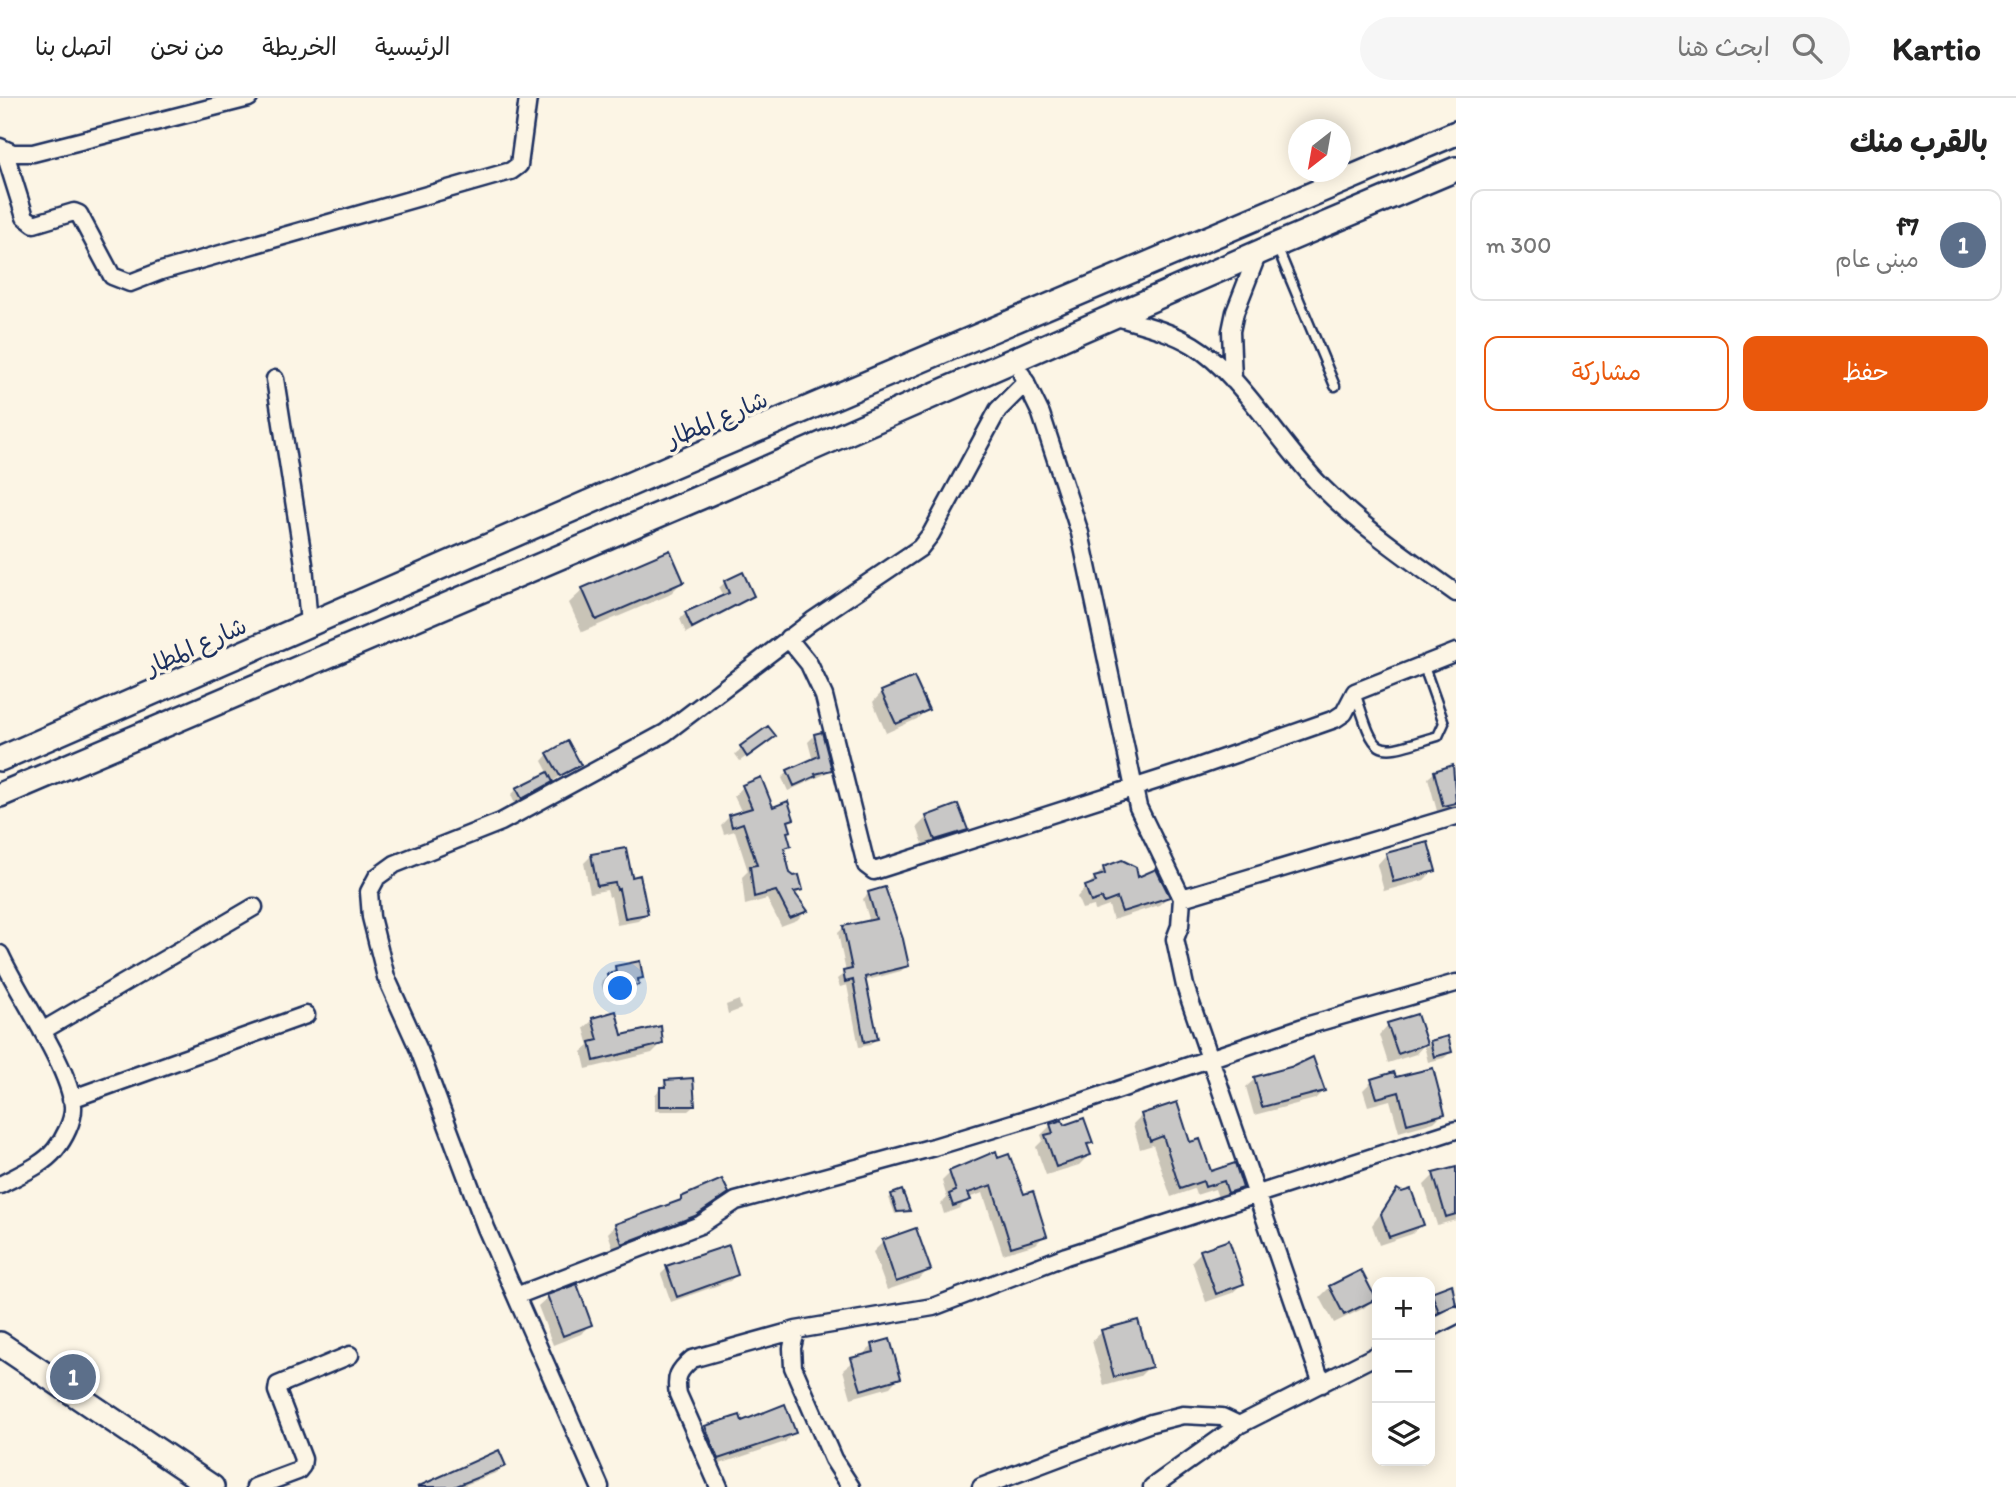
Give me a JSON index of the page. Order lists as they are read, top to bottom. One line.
{"streets":{"street":["شارع المطار"]},"north":"bottom left","page":{"header":"Kartio","search":"ابحث هنا","nav":["الرئيسية","الخريطة","من نحن","اتصل بنا"],"heading":"بالقرب منك","list":[{"mark":"1","name":"f7","note":"مبنى عام","value":"300 m"}],"buttons":["حفظ","مشاركة"],"map_buttons":["+","−"],"pins":"1"}}
